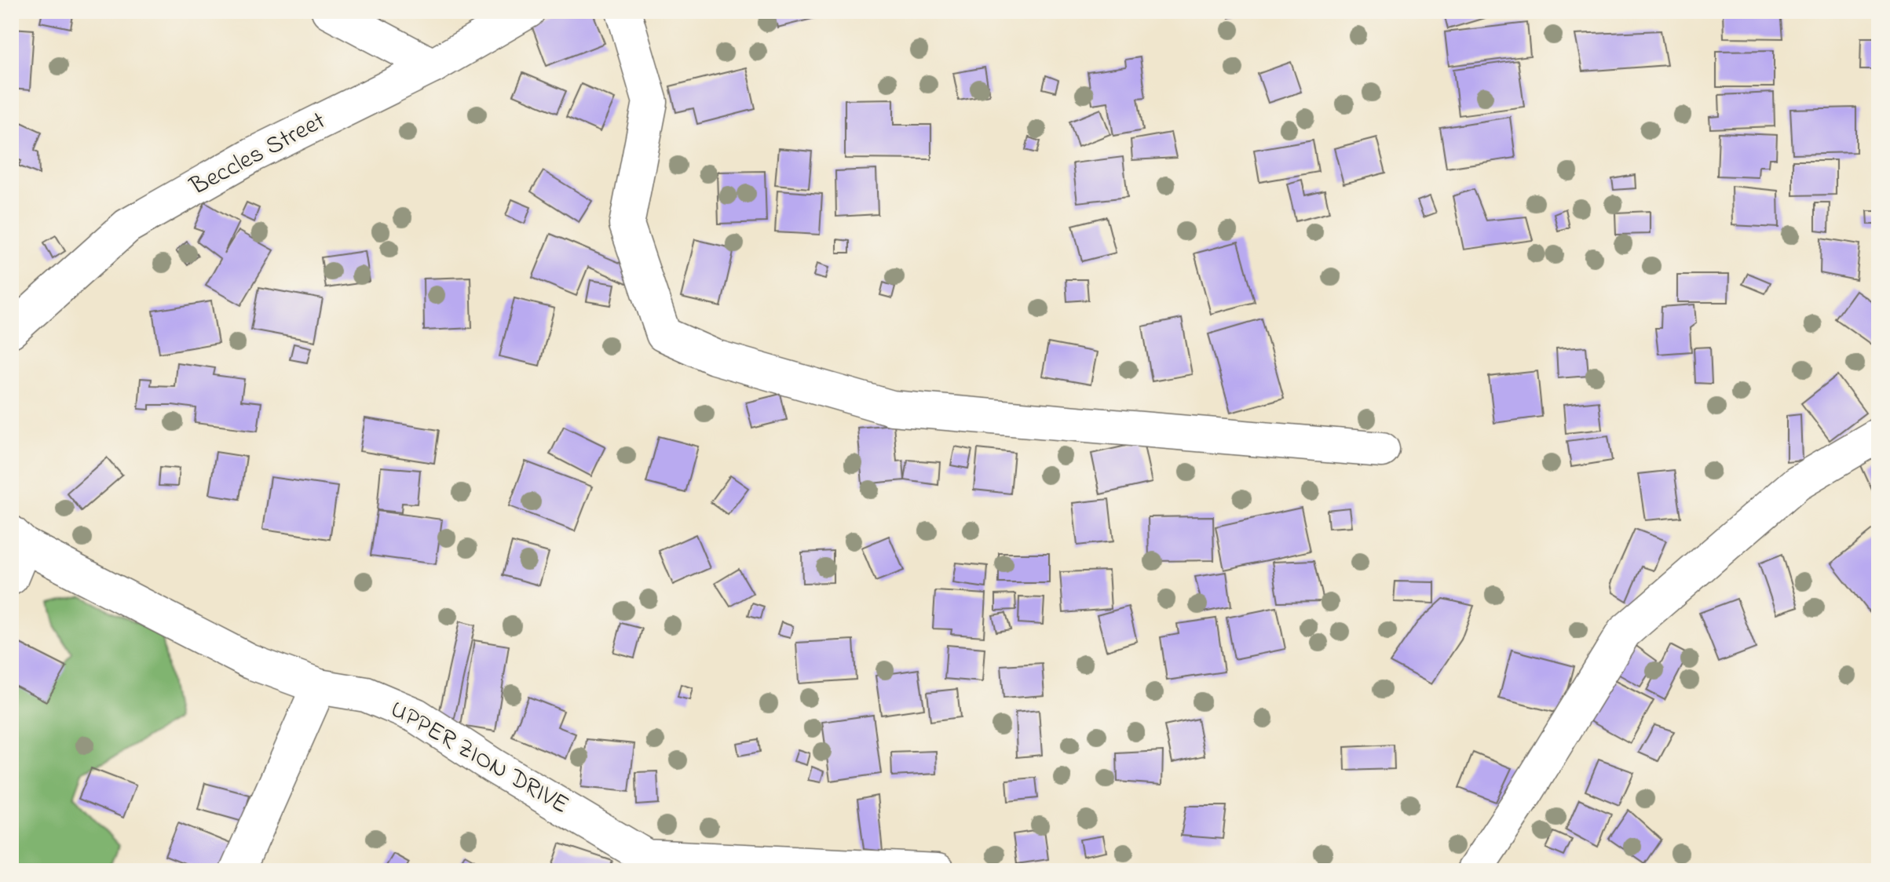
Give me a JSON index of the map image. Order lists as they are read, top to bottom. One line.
{"streets":{"street":["Beccles Street","UPPER ZION DRIVE"]}}
